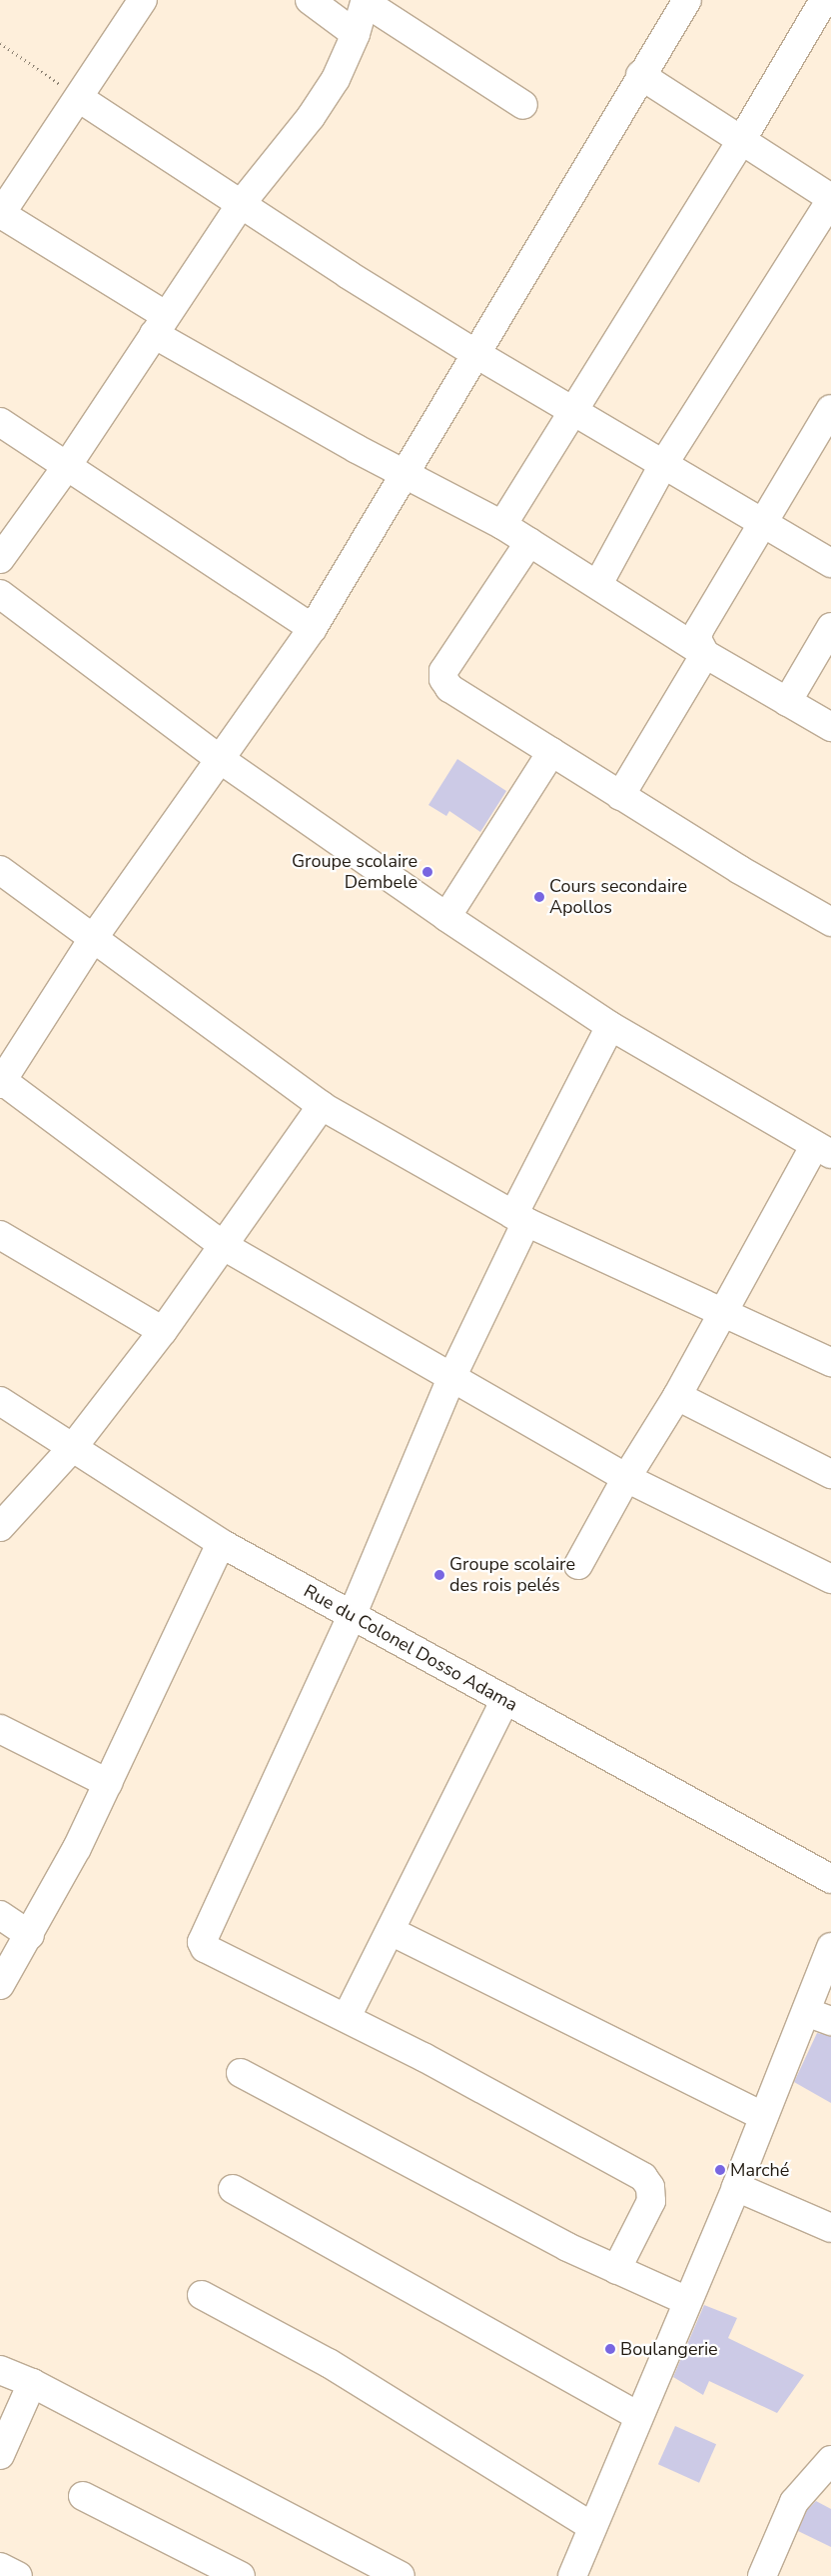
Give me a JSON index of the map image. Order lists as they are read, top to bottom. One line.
{"streets":{"street":["Rue du Colonel Dosso Adama"]},"places":["Groupe scolaire Dembele","Cours secondaire Apollos","Groupe scolaire des rois pelés","Marché","Boulangerie"]}
